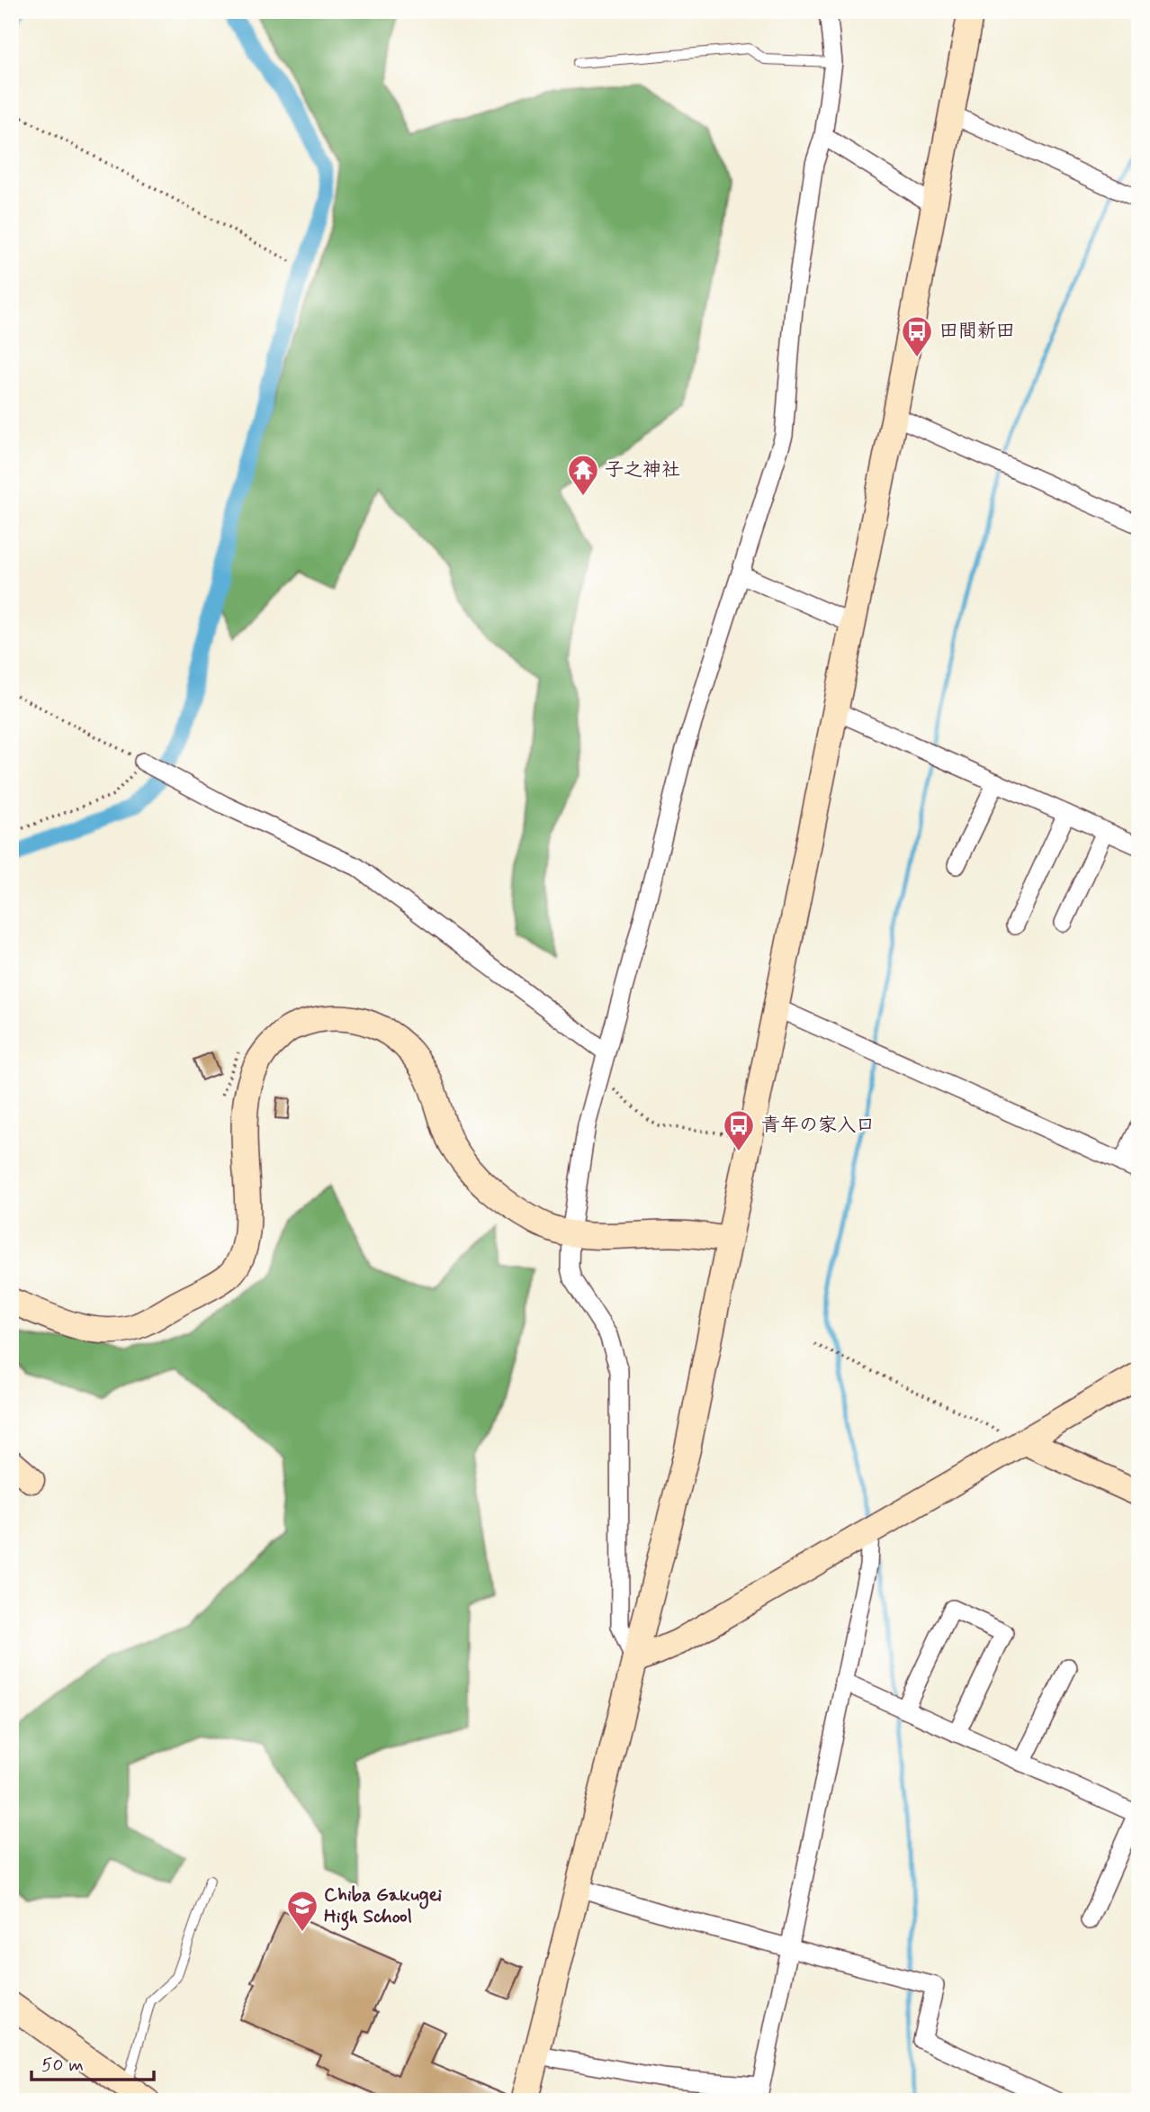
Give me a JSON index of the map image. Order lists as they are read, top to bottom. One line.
{"places":{"bus stop":["田間新田","青年の家入口"],"temple":["子之神社"],"school or university":["Chiba Gakugei High School"]},"scale_bar":"50 m"}
